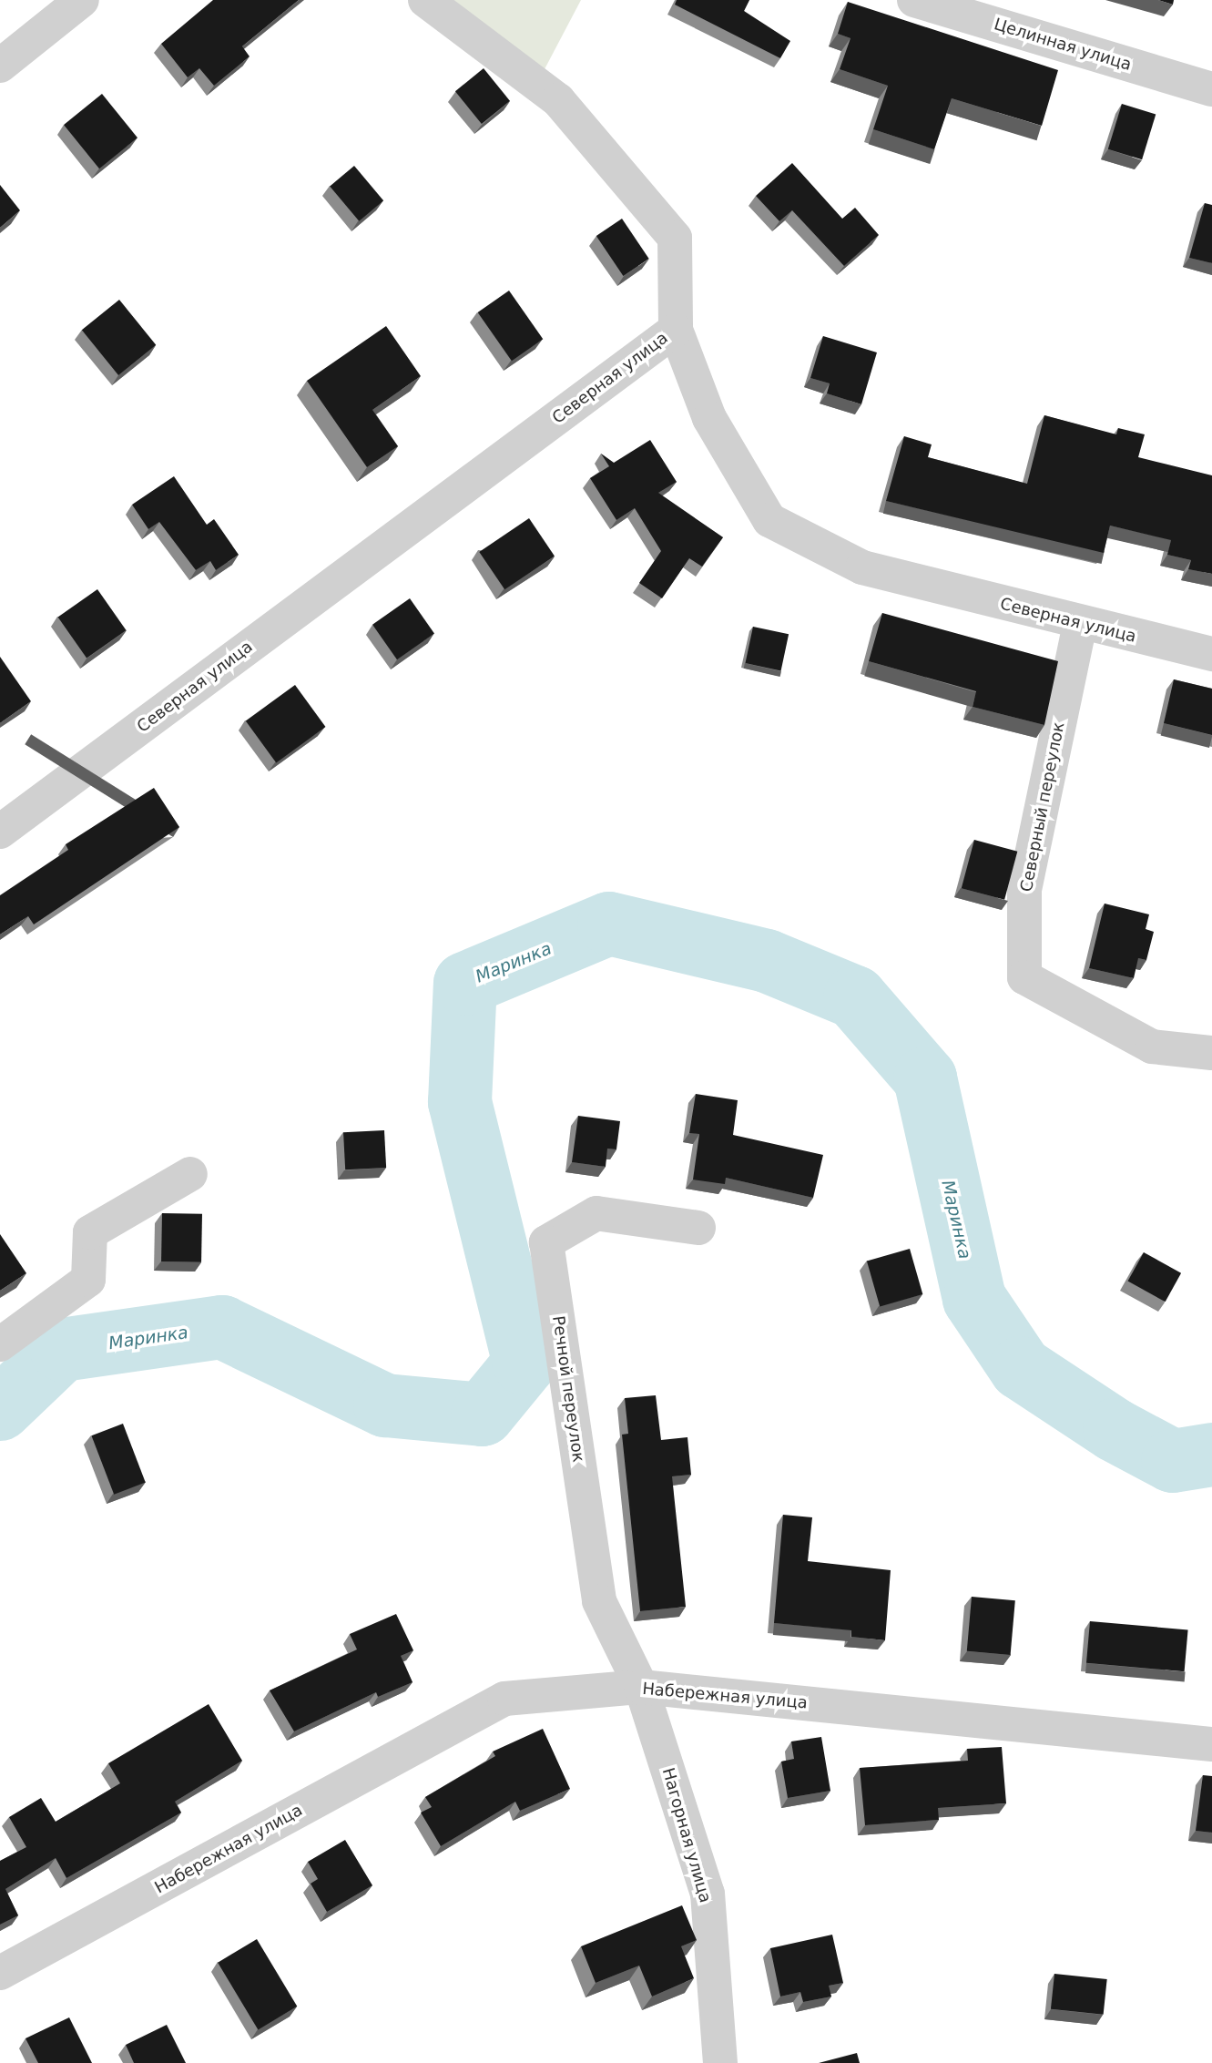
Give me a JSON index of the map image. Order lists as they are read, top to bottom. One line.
{"streets":{"street":["Целинная улица","Северная улица","Северный переулок","Речной переулок","Набережная улица","Нагорная улица"]},"crossings":[["Северная улица","Северный переулок"],["Речной переулок","Набережная улица"],["Речной переулок","Нагорная улица"],["Набережная улица","Нагорная улица"]],"water":["Маринка"]}
